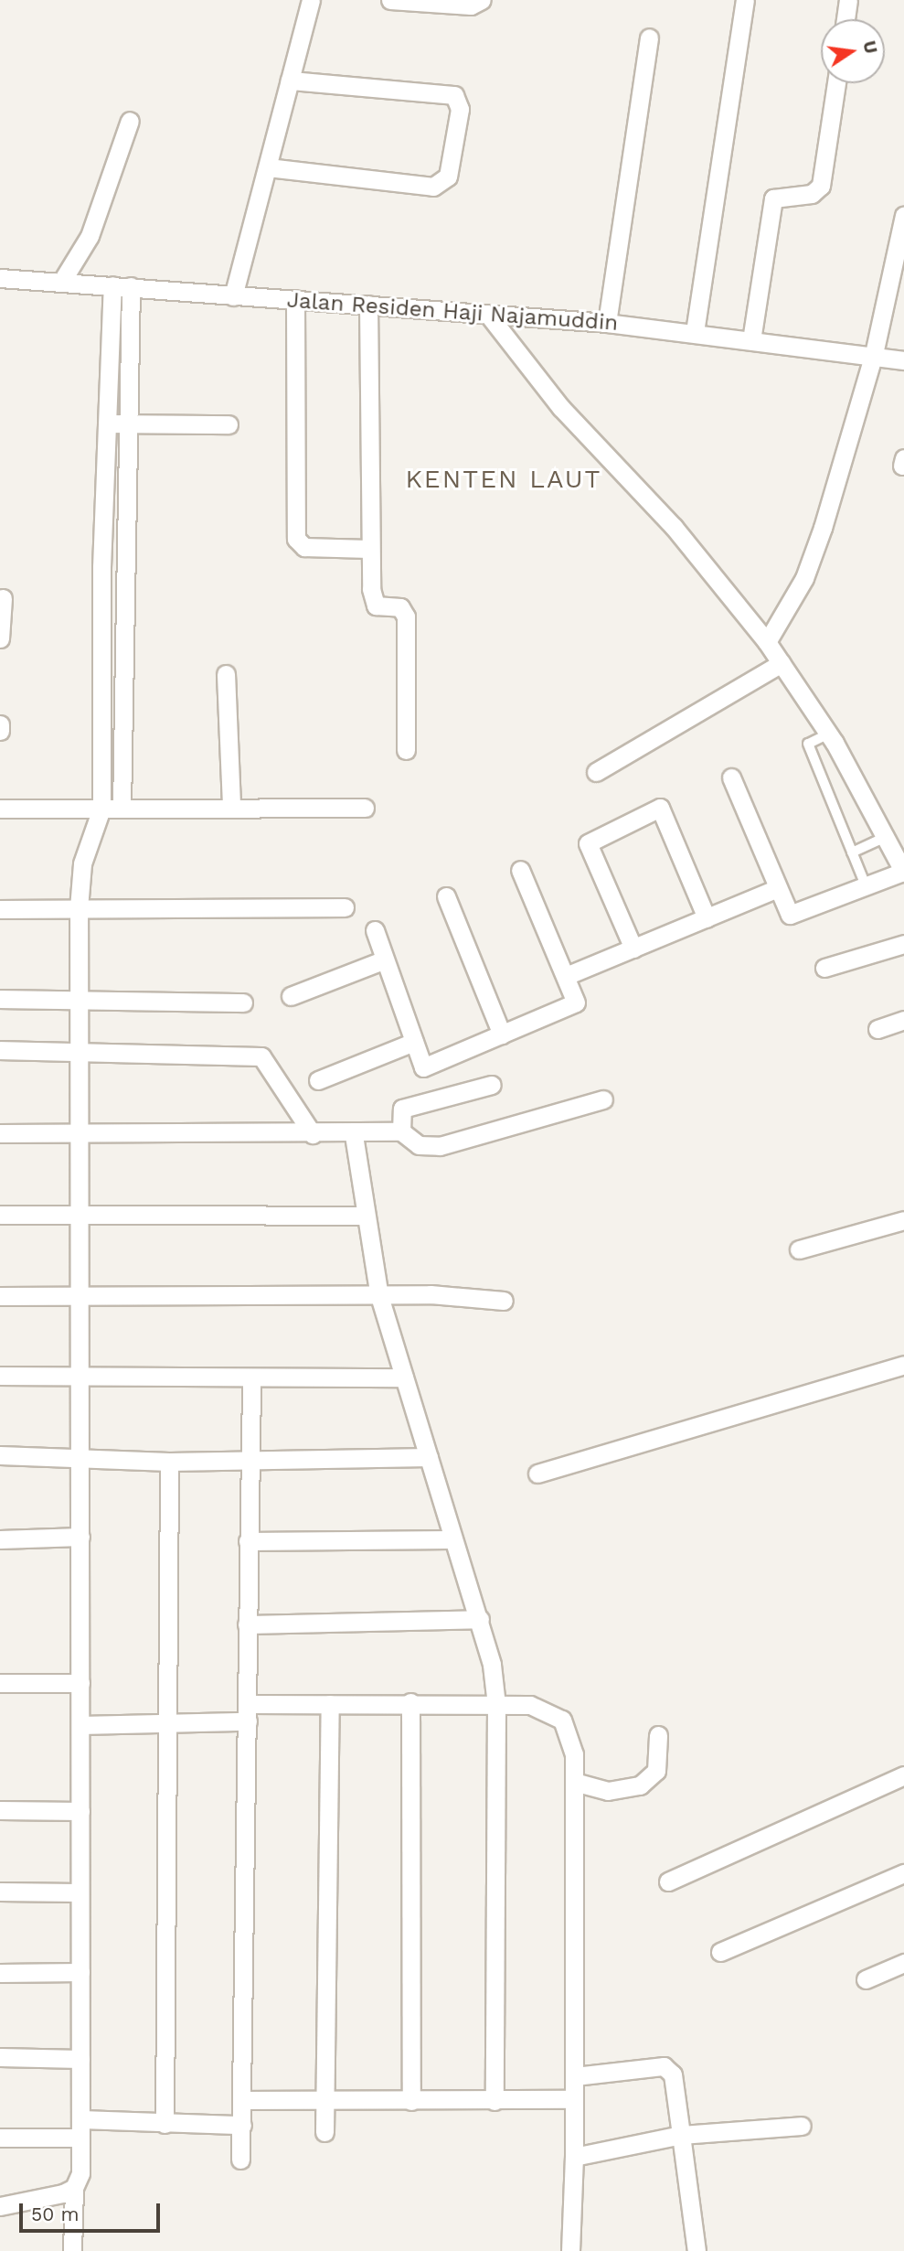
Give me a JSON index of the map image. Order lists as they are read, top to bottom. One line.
{"streets":{"street":["Jalan Residen Haji Najamuddin"]},"districts":["KENTEN LAUT"],"scale_bar":"50 m","north":"right"}
